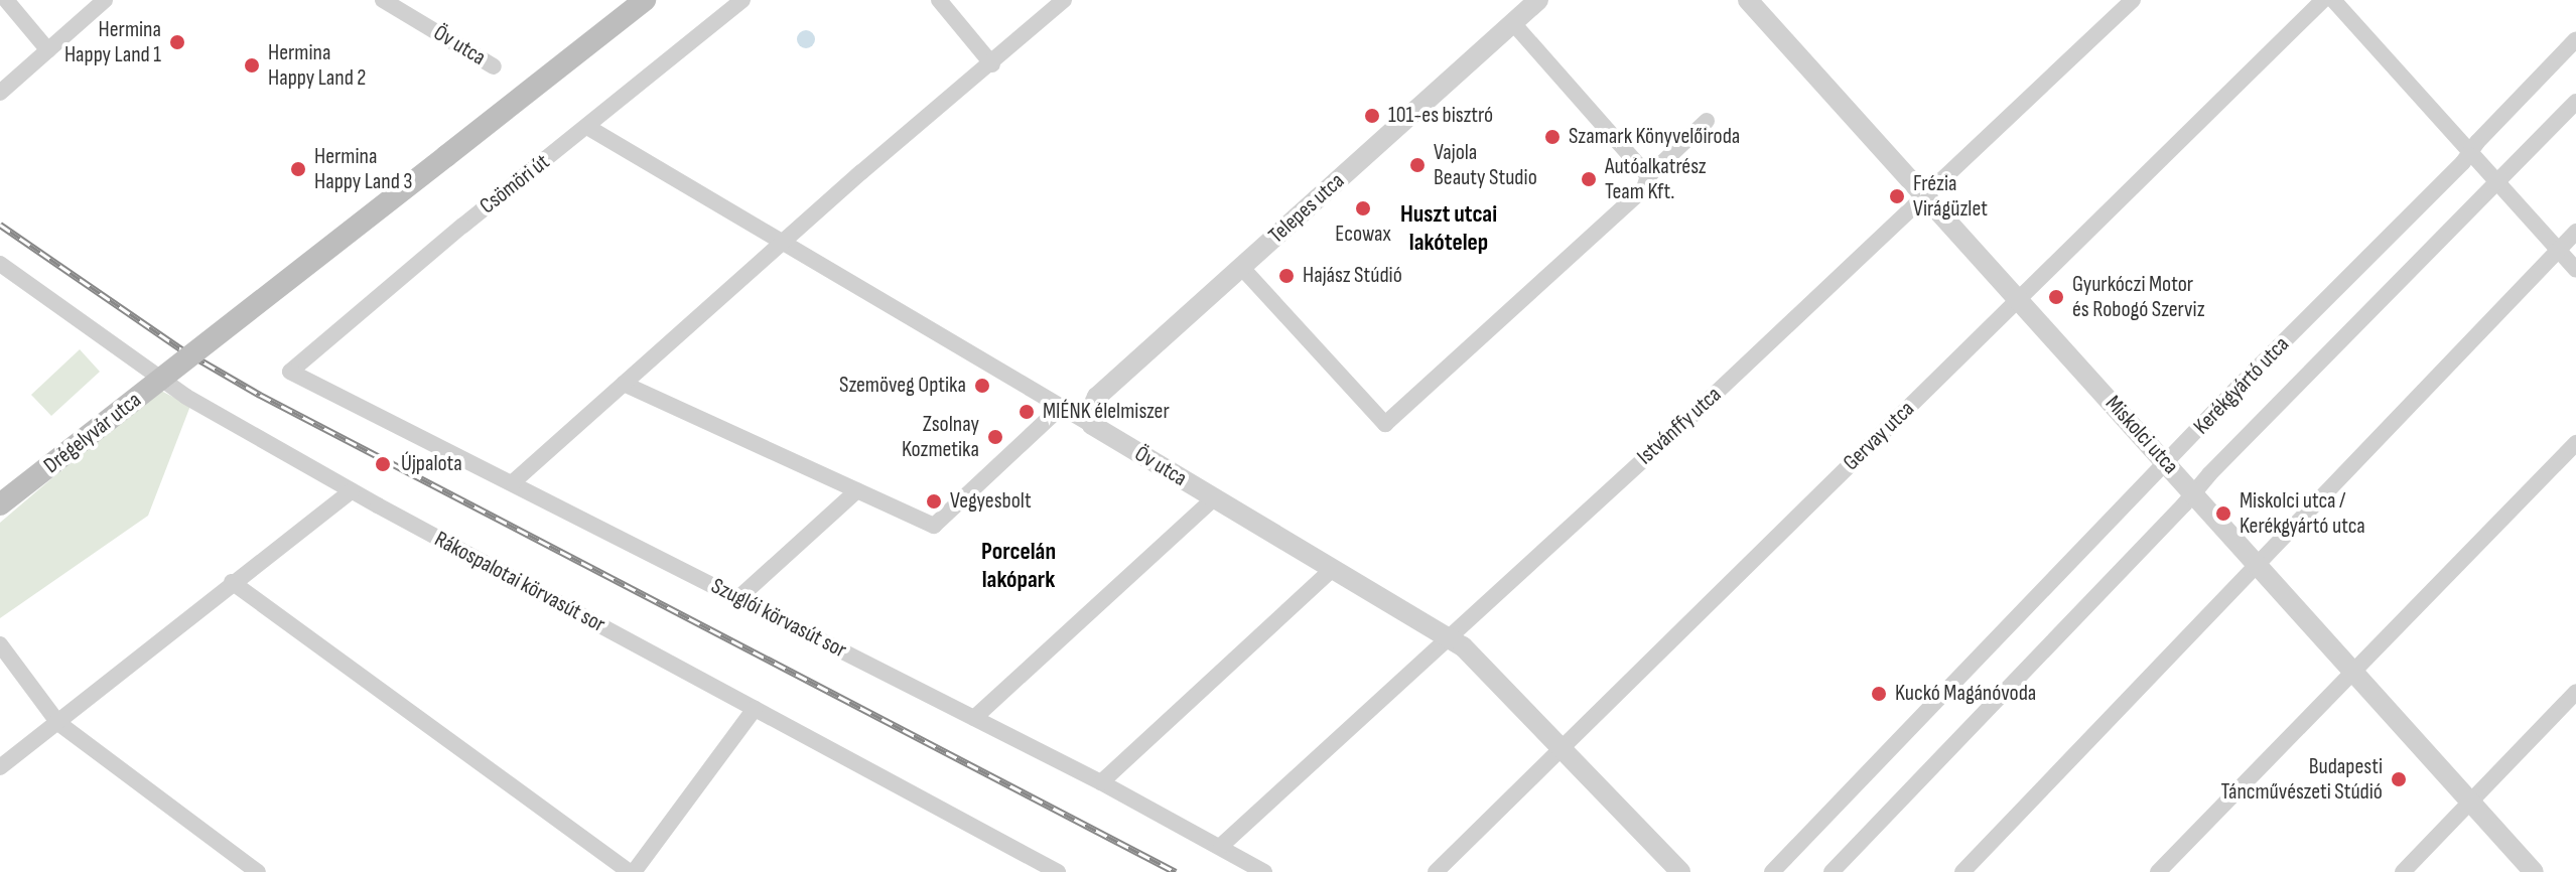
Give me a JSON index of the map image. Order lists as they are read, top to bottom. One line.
{"streets":{"main road":["Drégelyvár utca"],"street":["Öv utca","Csömöri út","Telepes utca","Kerékgyártó utca","Istvánffy utca","Miskolci utca","Gervay utca","Rákospalotai körvasút sor","Szuglói körvasút sor"]},"crossings":[["Öv utca","Csömöri út"],["Öv utca","Telepes utca"],["Öv utca","Istvánffy utca"],["Öv utca","Gervay utca"],["Csömöri út","Szuglói körvasút sor"],["Kerékgyártó utca","Miskolci utca"],["Istvánffy utca","Miskolci utca"],["Istvánffy utca","Szuglói körvasút sor"],["Miskolci utca","Gervay utca"]],"districts":["Huszt utcai lakótelep","Porcelán lakópark"],"places":["Hermina Happy Land 1","Hermina Happy Land 2","101-es bisztró","Szamark Könyvelőiroda","Vajola Beauty Studio","Hermina Happy Land 3","Autóalkatrész Team Kft.","Frézia Virágüzlet","Ecowax","Hajász Stúdió","Gyurkóczi Motor és Robogó Szerviz","Szemöveg Optika","MIÉNK élelmiszer","Zsolnay Kozmetika","Újpalota","Vegyesbolt","Miskolci utca / Kerékgyártó utca","Kuckó Magánóvoda","Budapesti Táncművészeti Stúdió"]}
